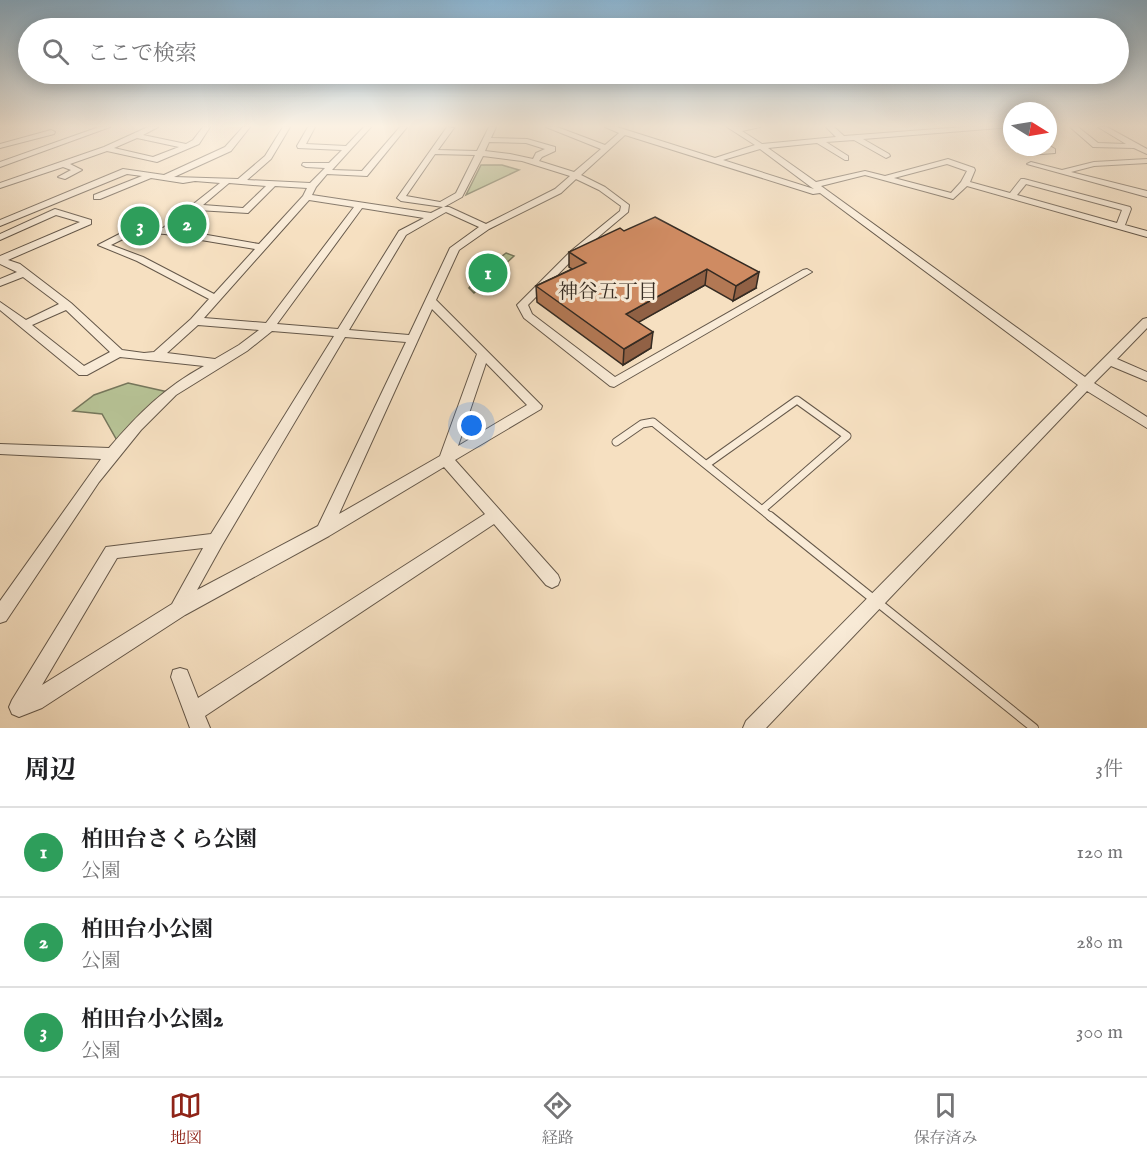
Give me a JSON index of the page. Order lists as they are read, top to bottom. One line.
{"districts":["神谷五丁目"],"north":"right","page":{"search":"ここで検索","pins":["2","3","1"],"heading":["周辺","3件"],"list":[{"mark":"1","name":"柏田台さくら公園","note":"公園","value":"120 m"},{"mark":"2","name":"柏田台小公園","note":"公園","value":"280 m"},{"mark":"3","name":"柏田台小公園2","note":"公園","value":"300 m"}],"nav":["地図","経路","保存済み"]}}
